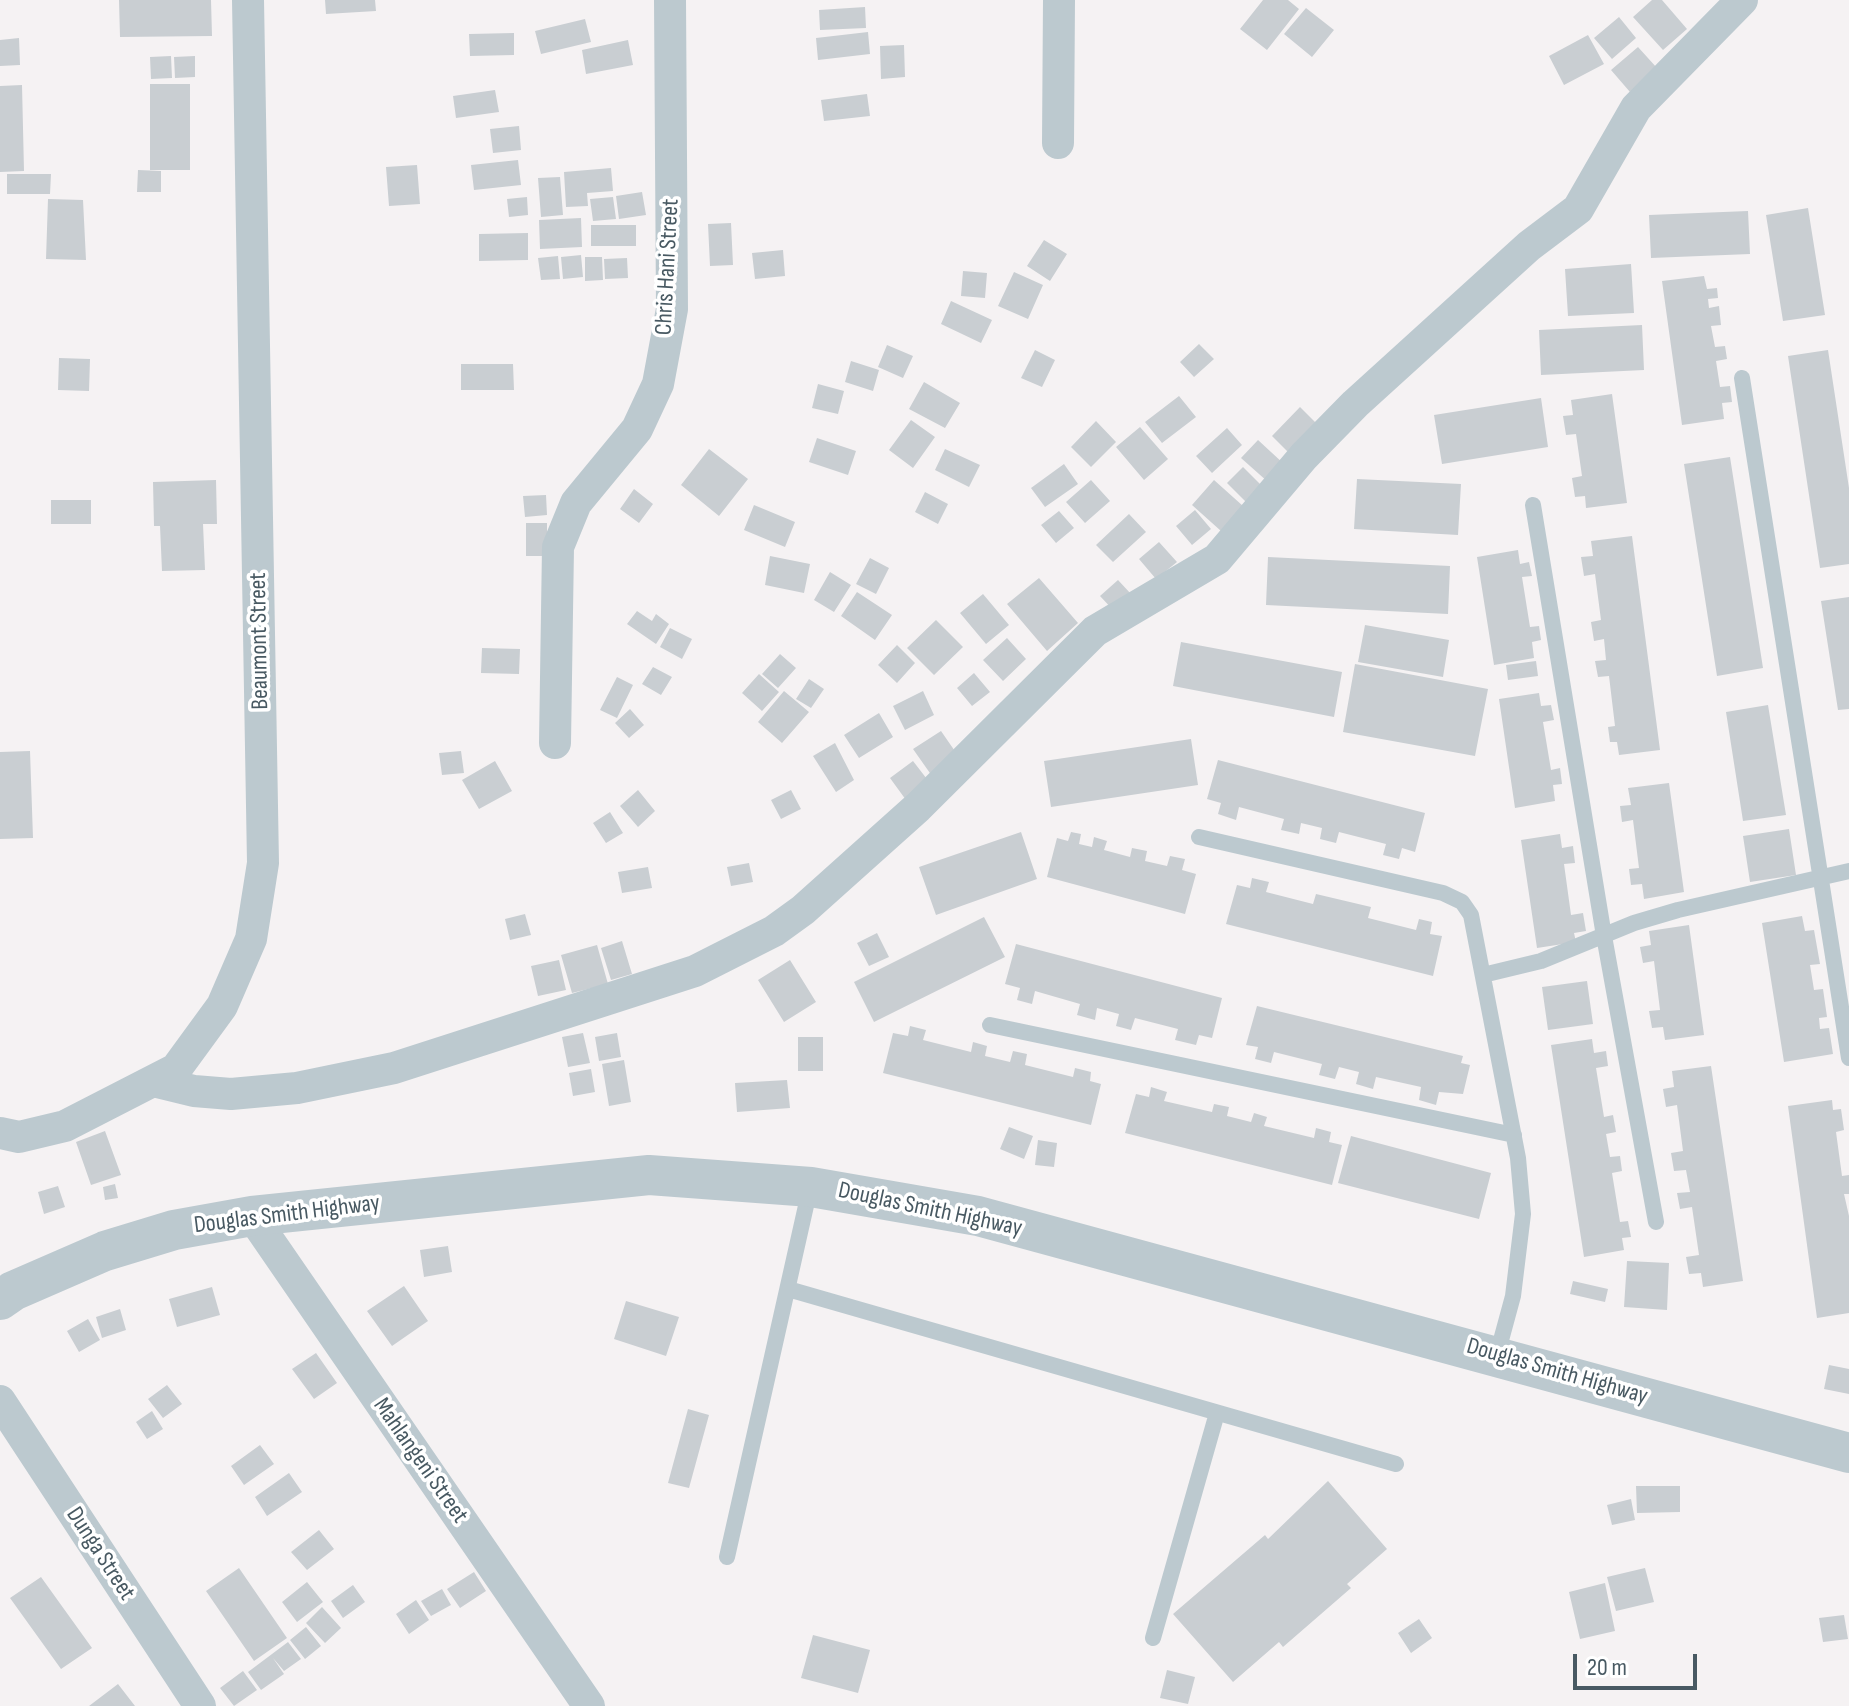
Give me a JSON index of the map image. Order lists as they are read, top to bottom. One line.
{"streets":{"street":["Chris Hani Street","Beaumont Street","Douglas Smith Highway","Mahlangeni Street","Dunga Street"]},"crossings":[["Douglas Smith Highway","Mahlangeni Street"]],"scale_bar":"20 m"}
